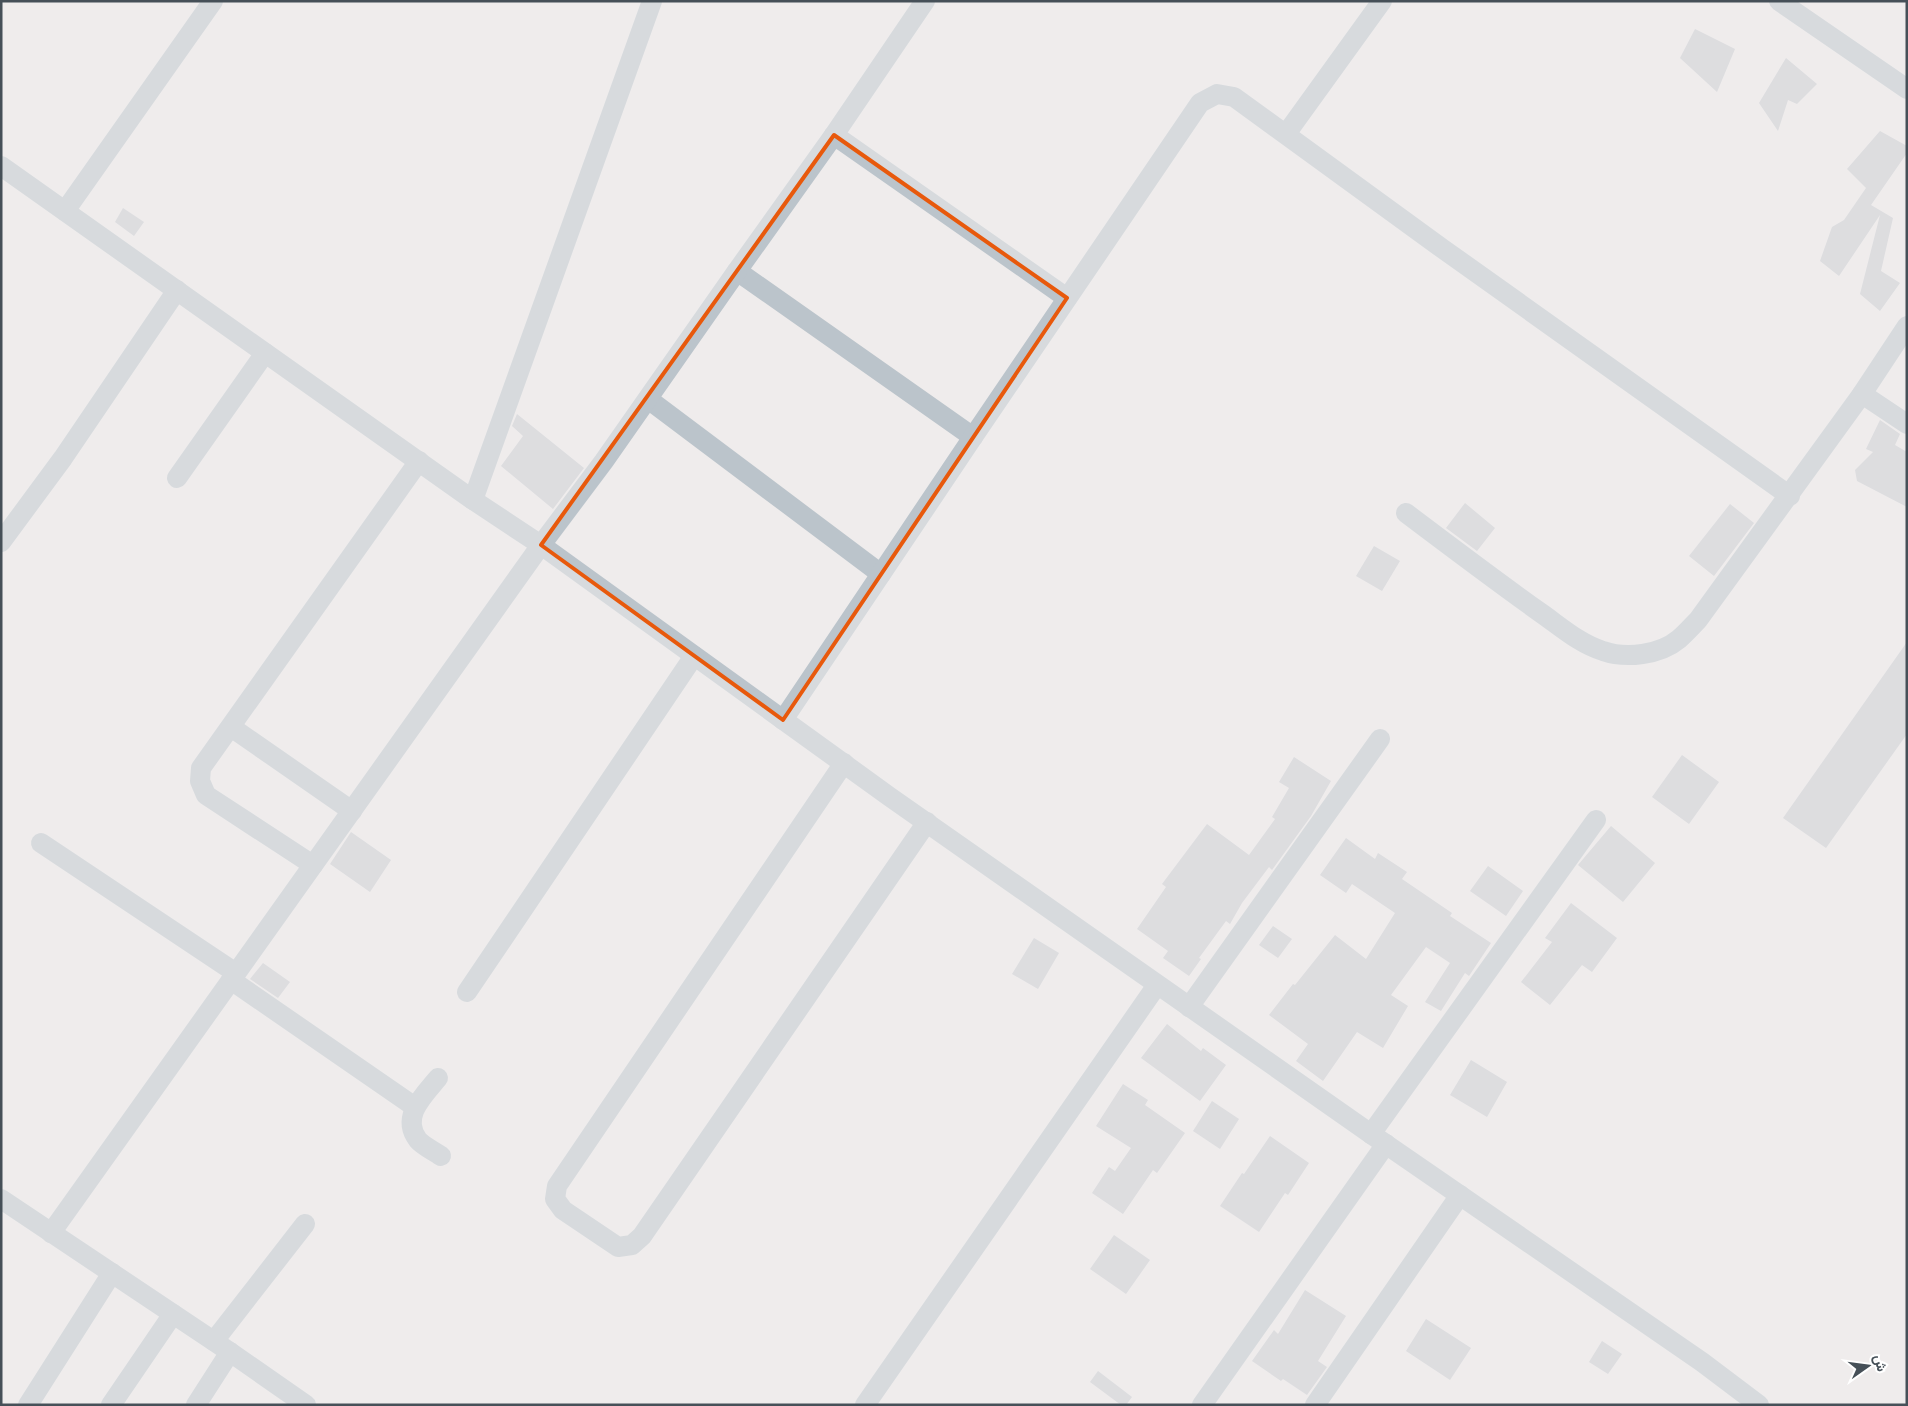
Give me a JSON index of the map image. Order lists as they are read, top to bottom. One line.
{"north":"right"}
